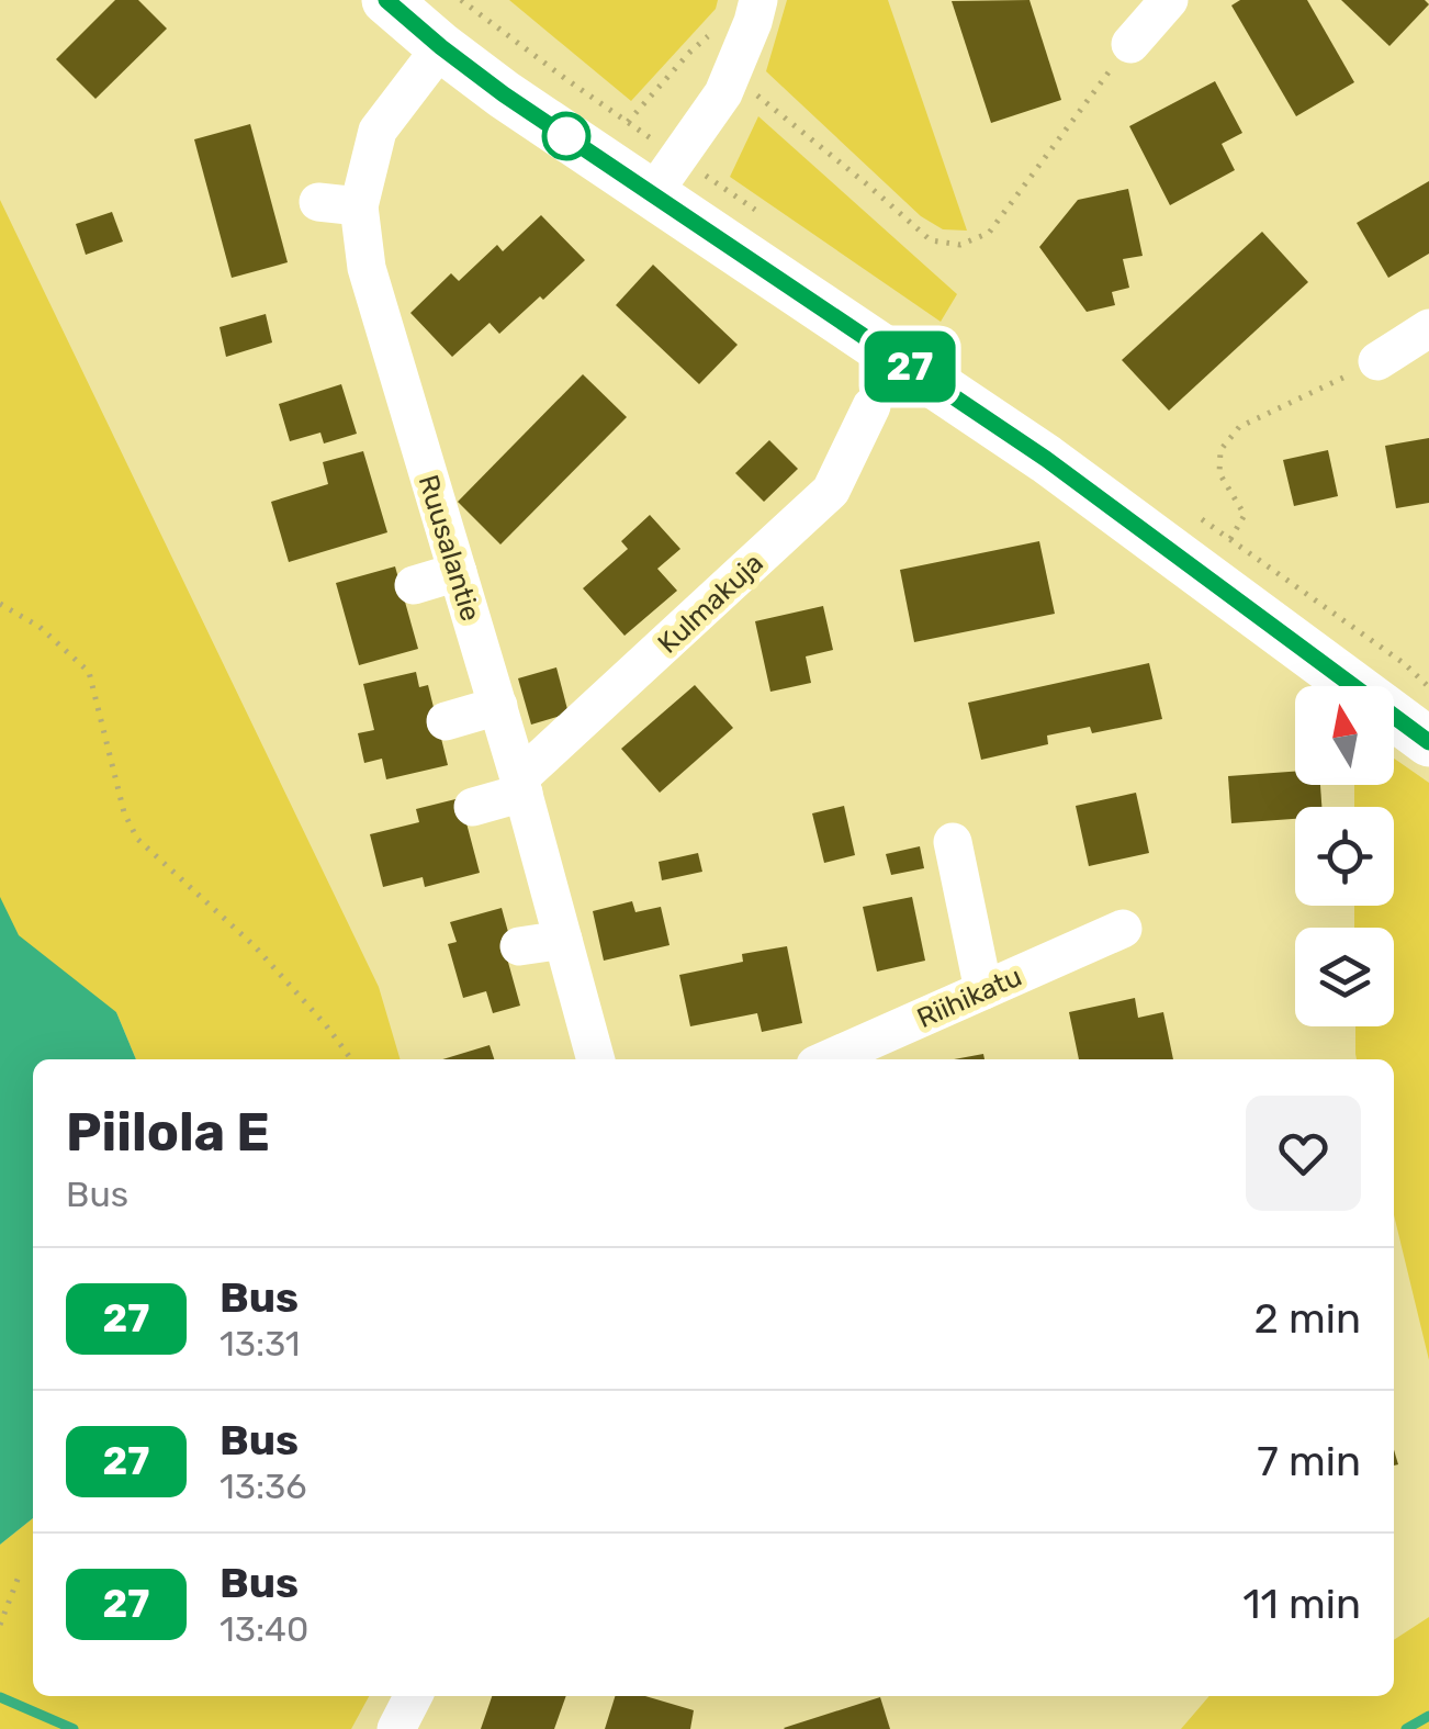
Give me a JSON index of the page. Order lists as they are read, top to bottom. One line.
{"streets":{"street":["Ruusalantie","Kulmakuja","Riihikatu"]},"crossings":[["Ruusalantie","Kulmakuja"]],"lines":["bus line 27"],"north":"top","page":{"on_map":"27","heading":["Piilola E","Bus"],"list":[{"mark":"27","name":"Bus","note":"13:31","value":"2 min"},{"mark":"27","name":"Bus","note":"13:36","value":"7 min"},{"mark":"27","name":"Bus","note":"13:40","value":"11 min"}]}}
